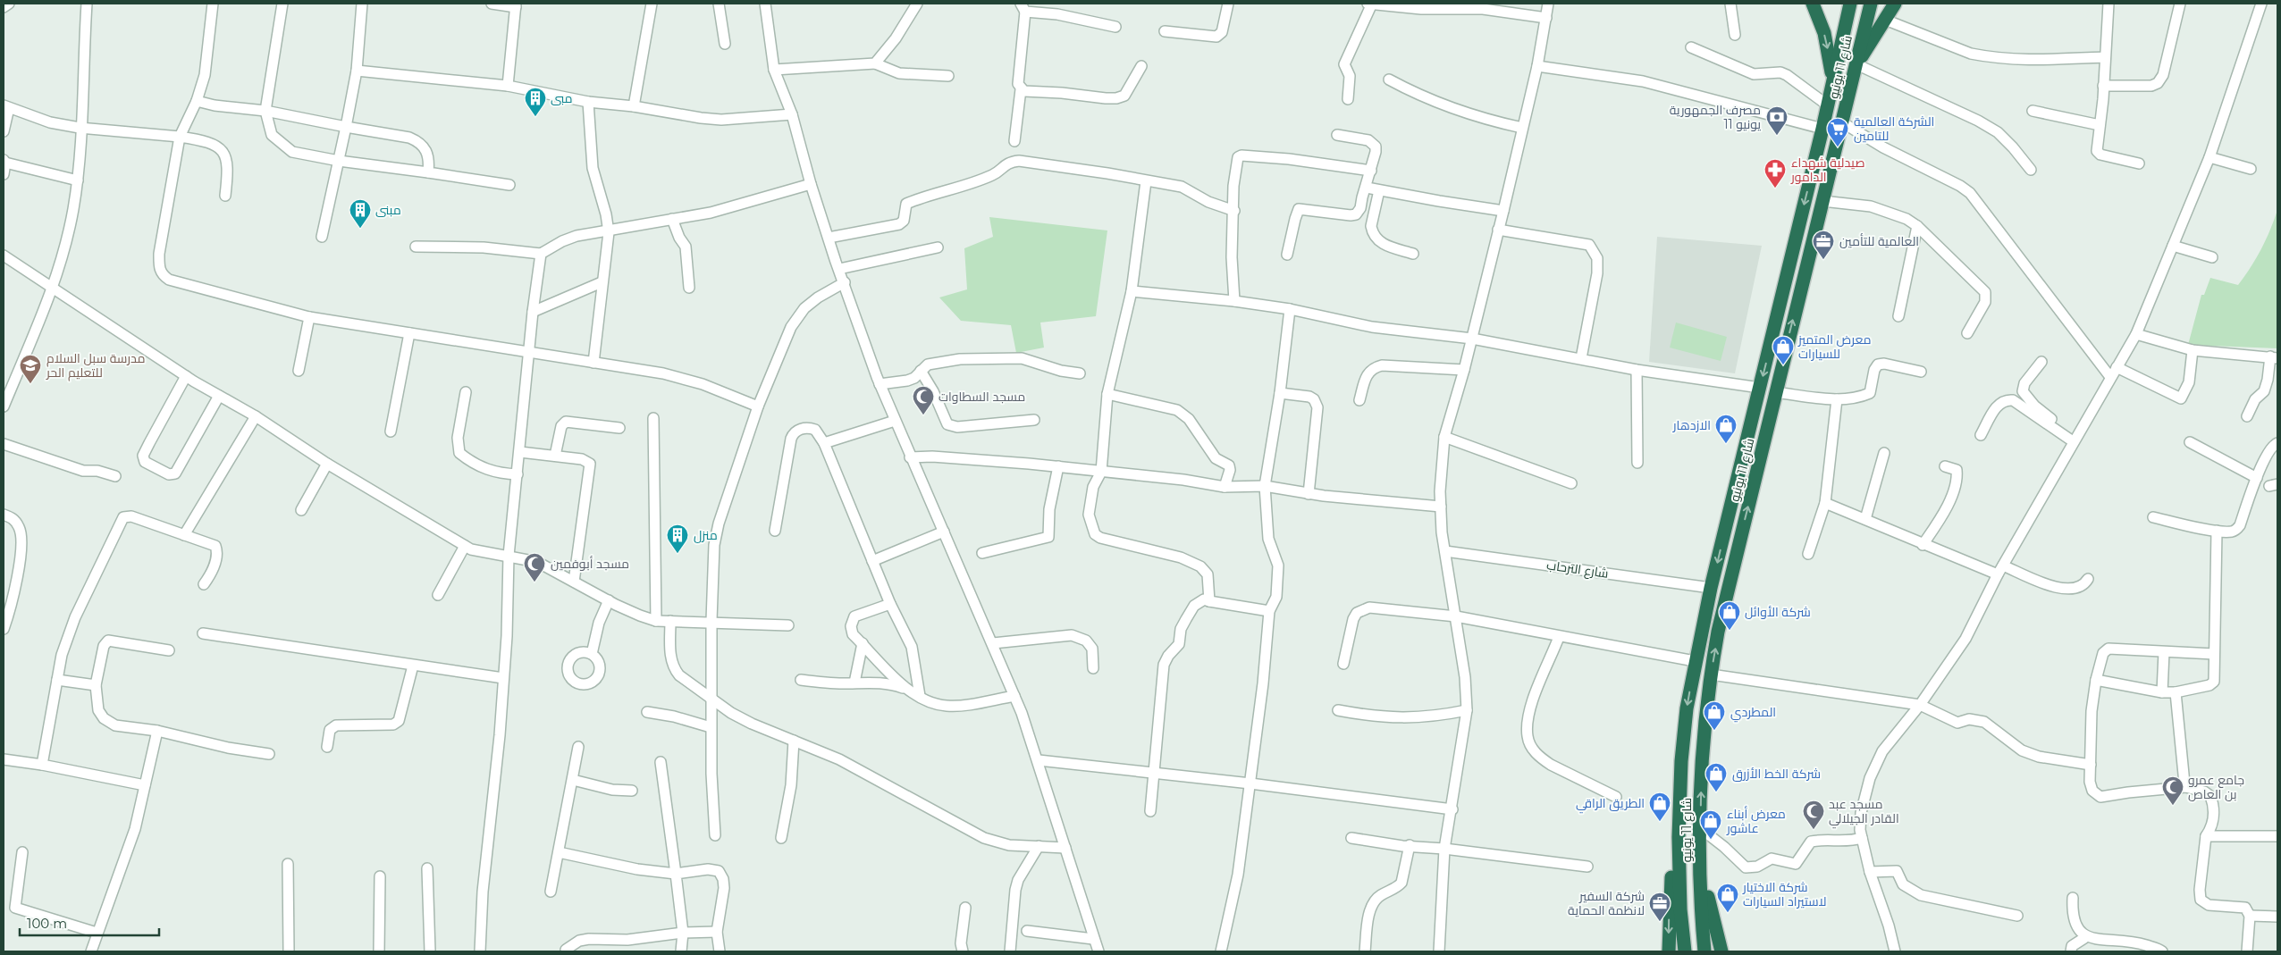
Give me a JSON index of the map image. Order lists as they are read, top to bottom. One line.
{"streets":{"highway":["شارع 11 يونيو"],"street":["شارع الترحاب"]},"crossings":[["شارع 11 يونيو","شارع الترحاب"]],"places":{"building":["مبى","مبنى","منزل"],"bank":["مصرف الجمهورية 11 يونيو"],"supermarket":["الشركة العالمية للتامين"],"pharmacy":["صيدلية شهداء الدامور"],"office":["العالمية للتأمين","شركة السفير لانظمة الحماية"],"shop":["معرض المتميز للسيارات","الازدهار","شركة الأوائل","المطردي","شركة الخط الأزرق","الطريق الراقي","معرض أبناء عاشور","شركة الاختيار لاستيراد السيارات"],"school or university":["مدرسة سبل السلام للتعليم الحر"],"mosque":["مسجد السطاوات","مسجد أبوفمين","جامع عمرو بن العاص","مسجد عبد القادر الجيلالي"]},"scale_bar":"100 m"}
